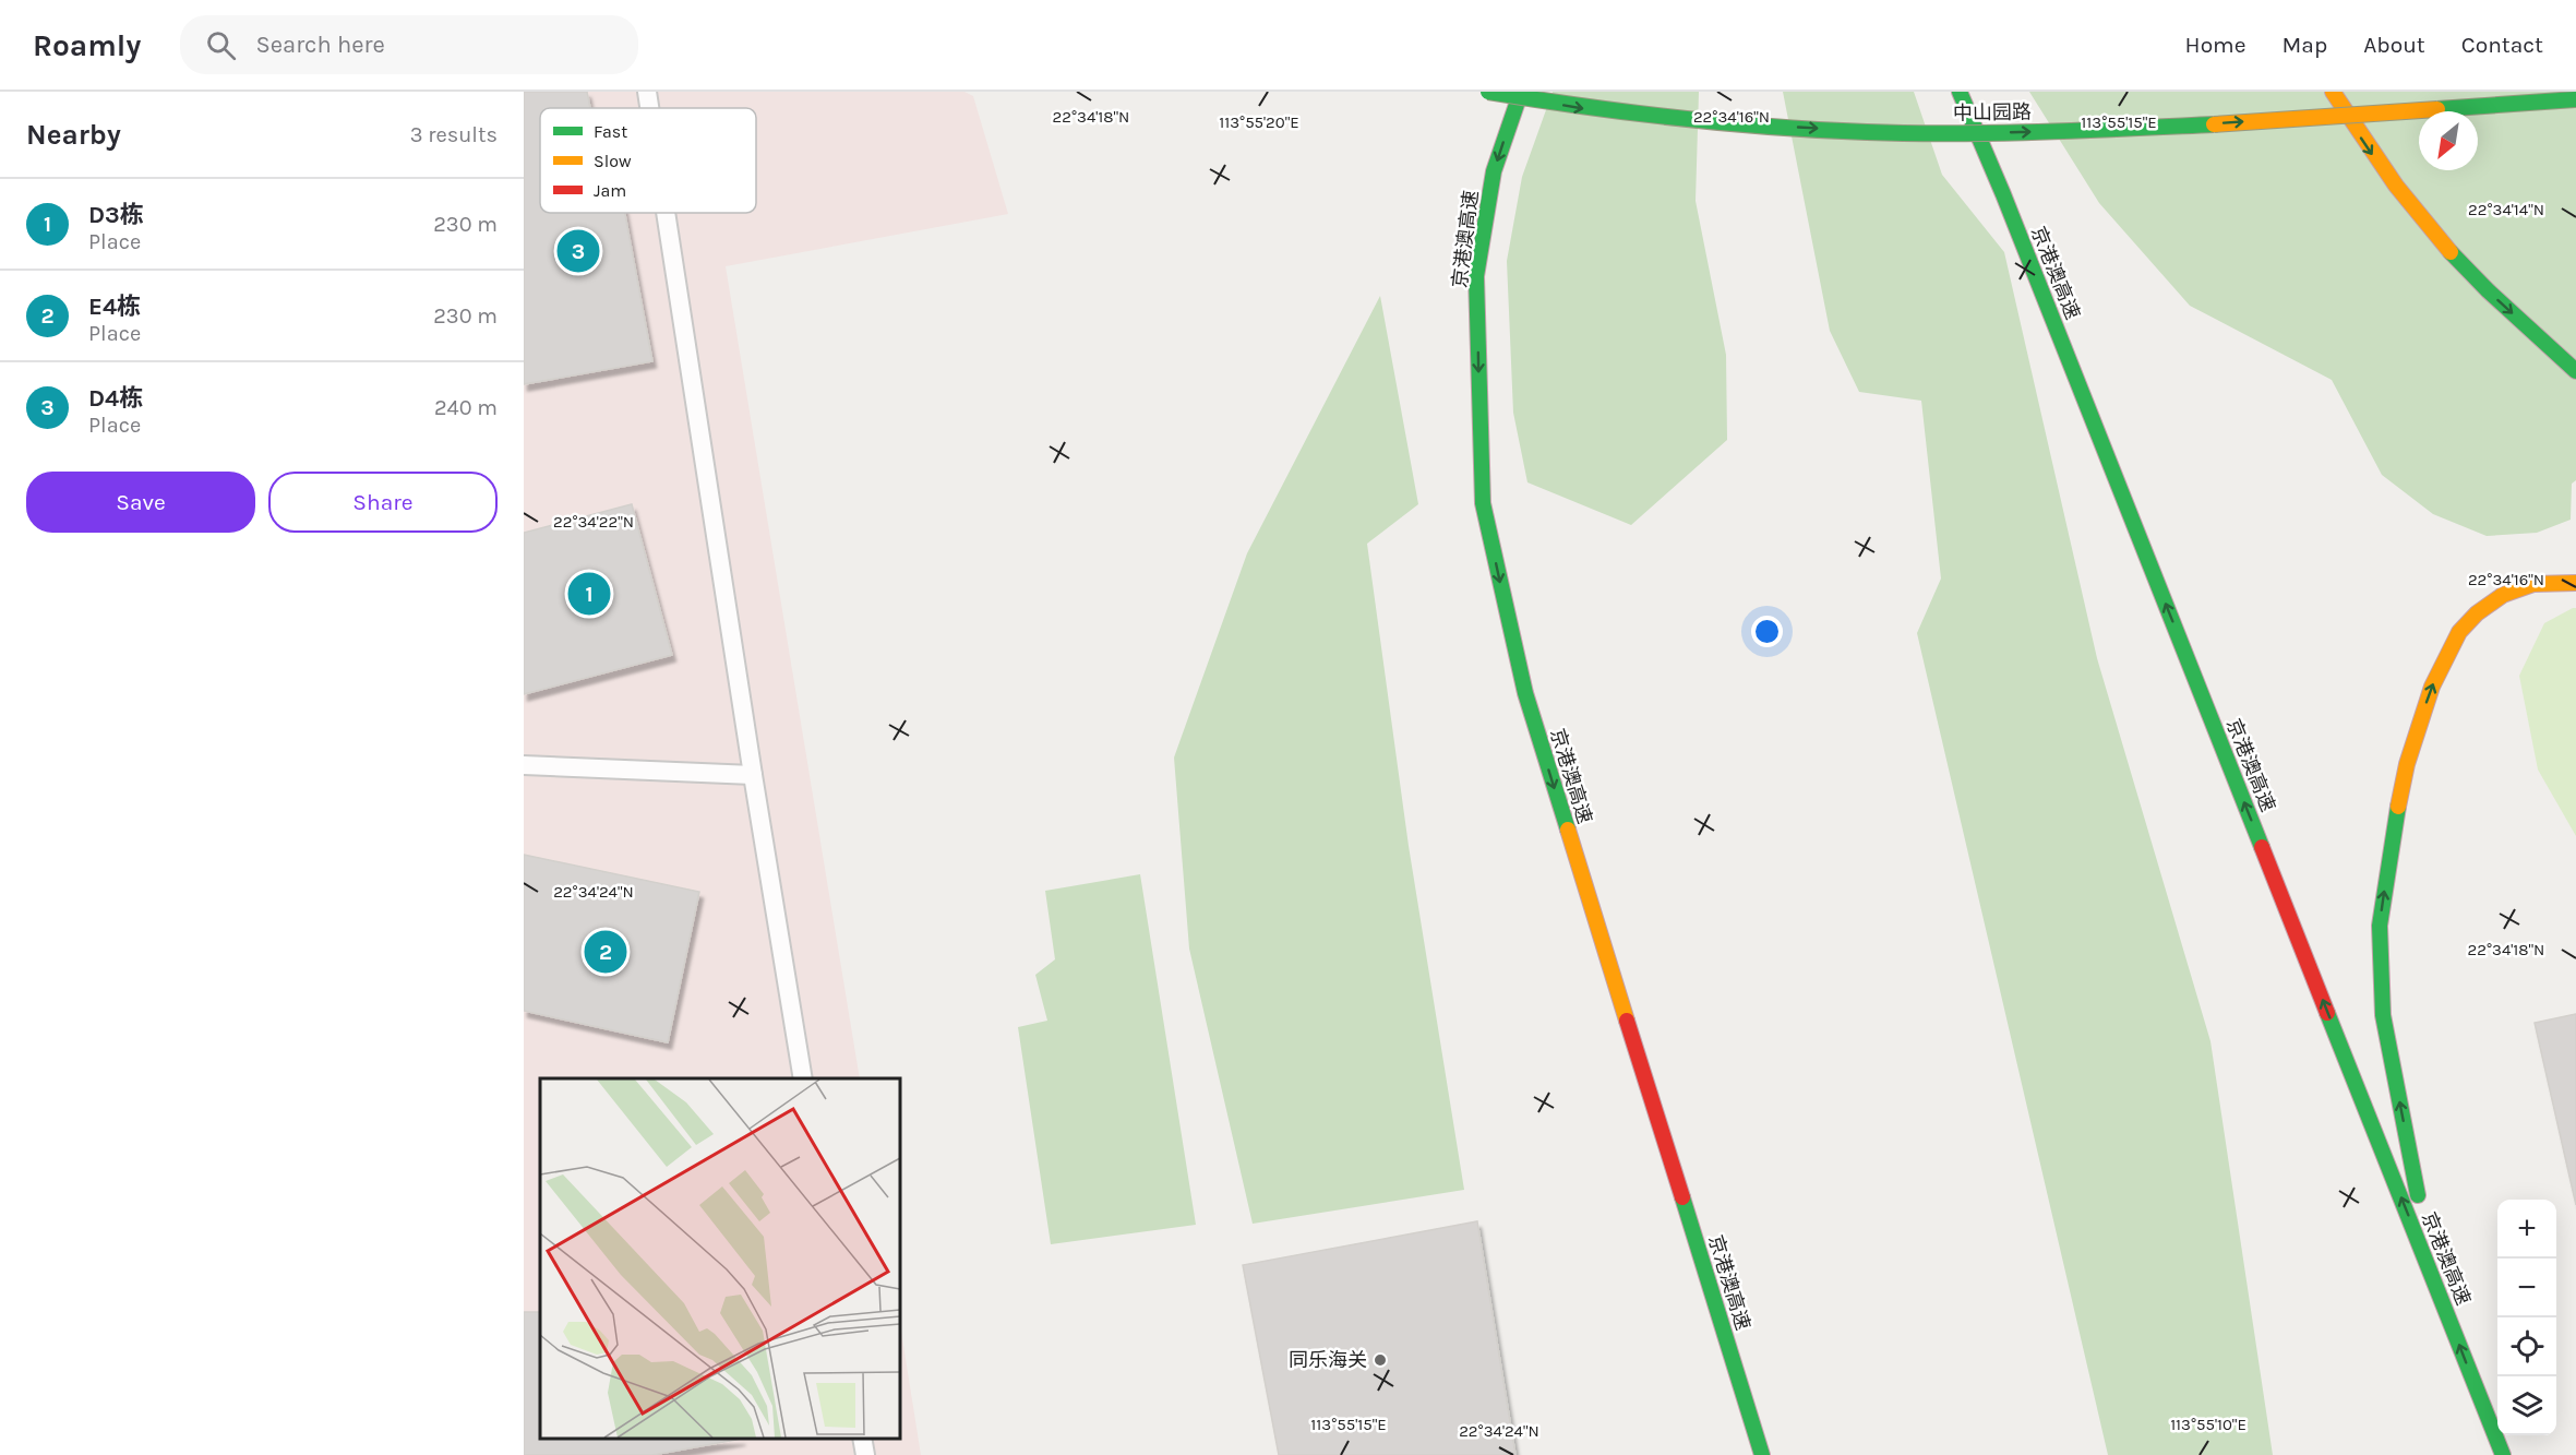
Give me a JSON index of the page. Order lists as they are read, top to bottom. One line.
{"streets":{"main road":["中山园路","京港澳高速"]},"one_way":["中山园路"],"places":["同乐海关"],"legend":["Fast","Slow","Jam"],"north":"bottom left","page":{"header":"Roamly","search":"Search here","nav":["Home","Map","About","Contact"],"heading":["Nearby","3 results"],"list":[{"mark":"1","name":"D3栋","note":"Place","value":"230 m"},{"mark":"2","name":"E4栋","note":"Place","value":"230 m"},{"mark":"3","name":"D4栋","note":"Place","value":"240 m"}],"pins":["3","1","2"],"buttons":["Save","Share"],"map_buttons":["+","−"]},"coordinates":["22°34'18\"N","22°34'16\"N","113°55'20\"E","113°55'15\"E","22°34'14\"N","22°34'22\"N","22°34'24\"N","113°55'10\"E"]}
